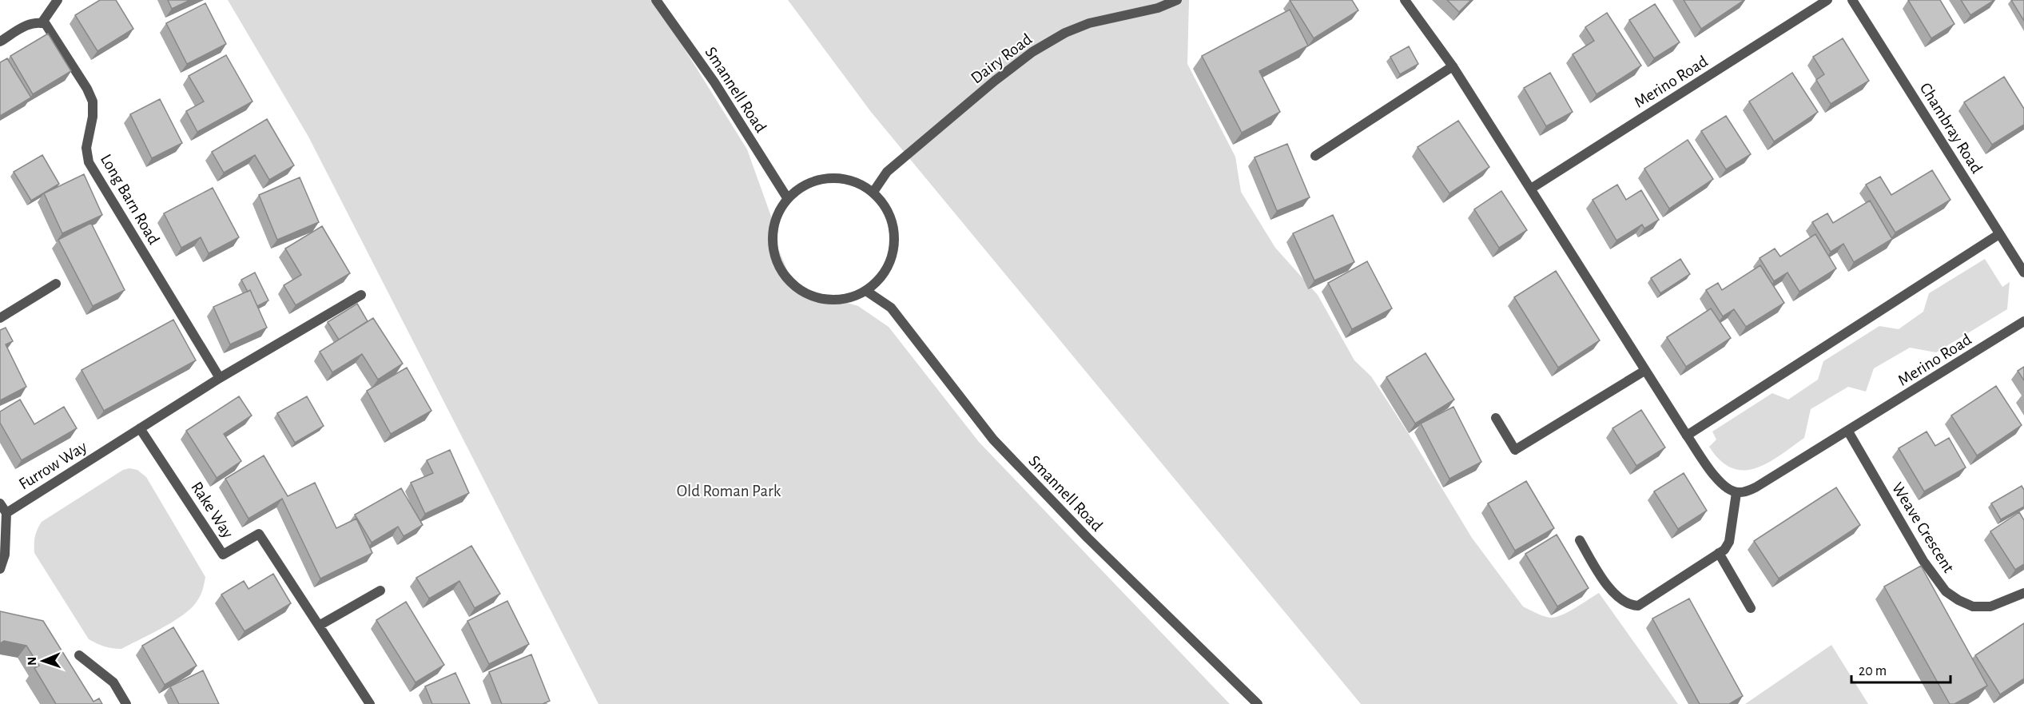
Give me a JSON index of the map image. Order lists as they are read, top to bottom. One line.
{"streets":{"street":["Dairy Road","Merino Road","Smannell Road","Chambray Road","Long Barn Road","Furrow Way","Rake Way","Weave Crescent"]},"crossings":[["Dairy Road","Smannell Road"],["Merino Road","Weave Crescent"],["Long Barn Road","Furrow Way"],["Furrow Way","Rake Way"]],"parks":["Old Roman Park"],"scale_bar":"20 m","north":"left"}
